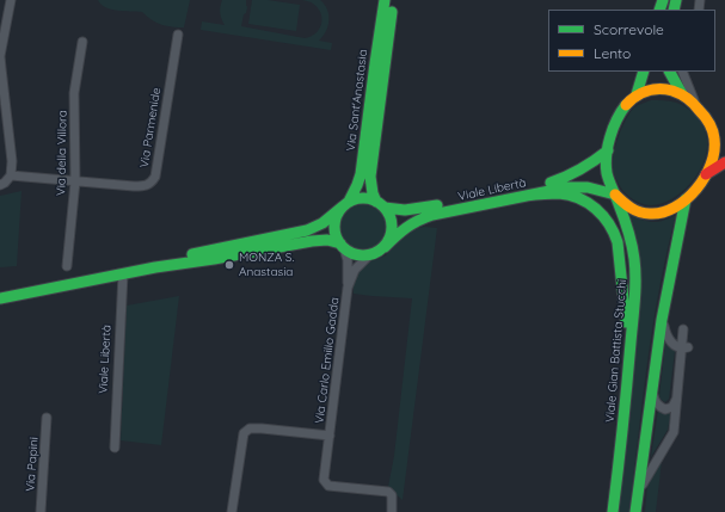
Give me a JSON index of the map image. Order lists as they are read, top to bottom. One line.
{"streets":{"main road":["Via Sant'Anastasia","Viale Libertà","Viale Gian Battista Stucchi"],"street":["Via Parmenide","Via della Villora","Via Carlo Emilio Gadda","Via Papini"]},"crossings":[["Via Sant'Anastasia","Viale Libertà"],["Via Sant'Anastasia","Via Carlo Emilio Gadda"],["Via Parmenide","Via della Villora"],["Viale Libertà","Viale Gian Battista Stucchi"],["Viale Libertà","Via Carlo Emilio Gadda"]],"places":["MONZA S. Anastasia"],"legend":["Scorrevole","Lento"]}
